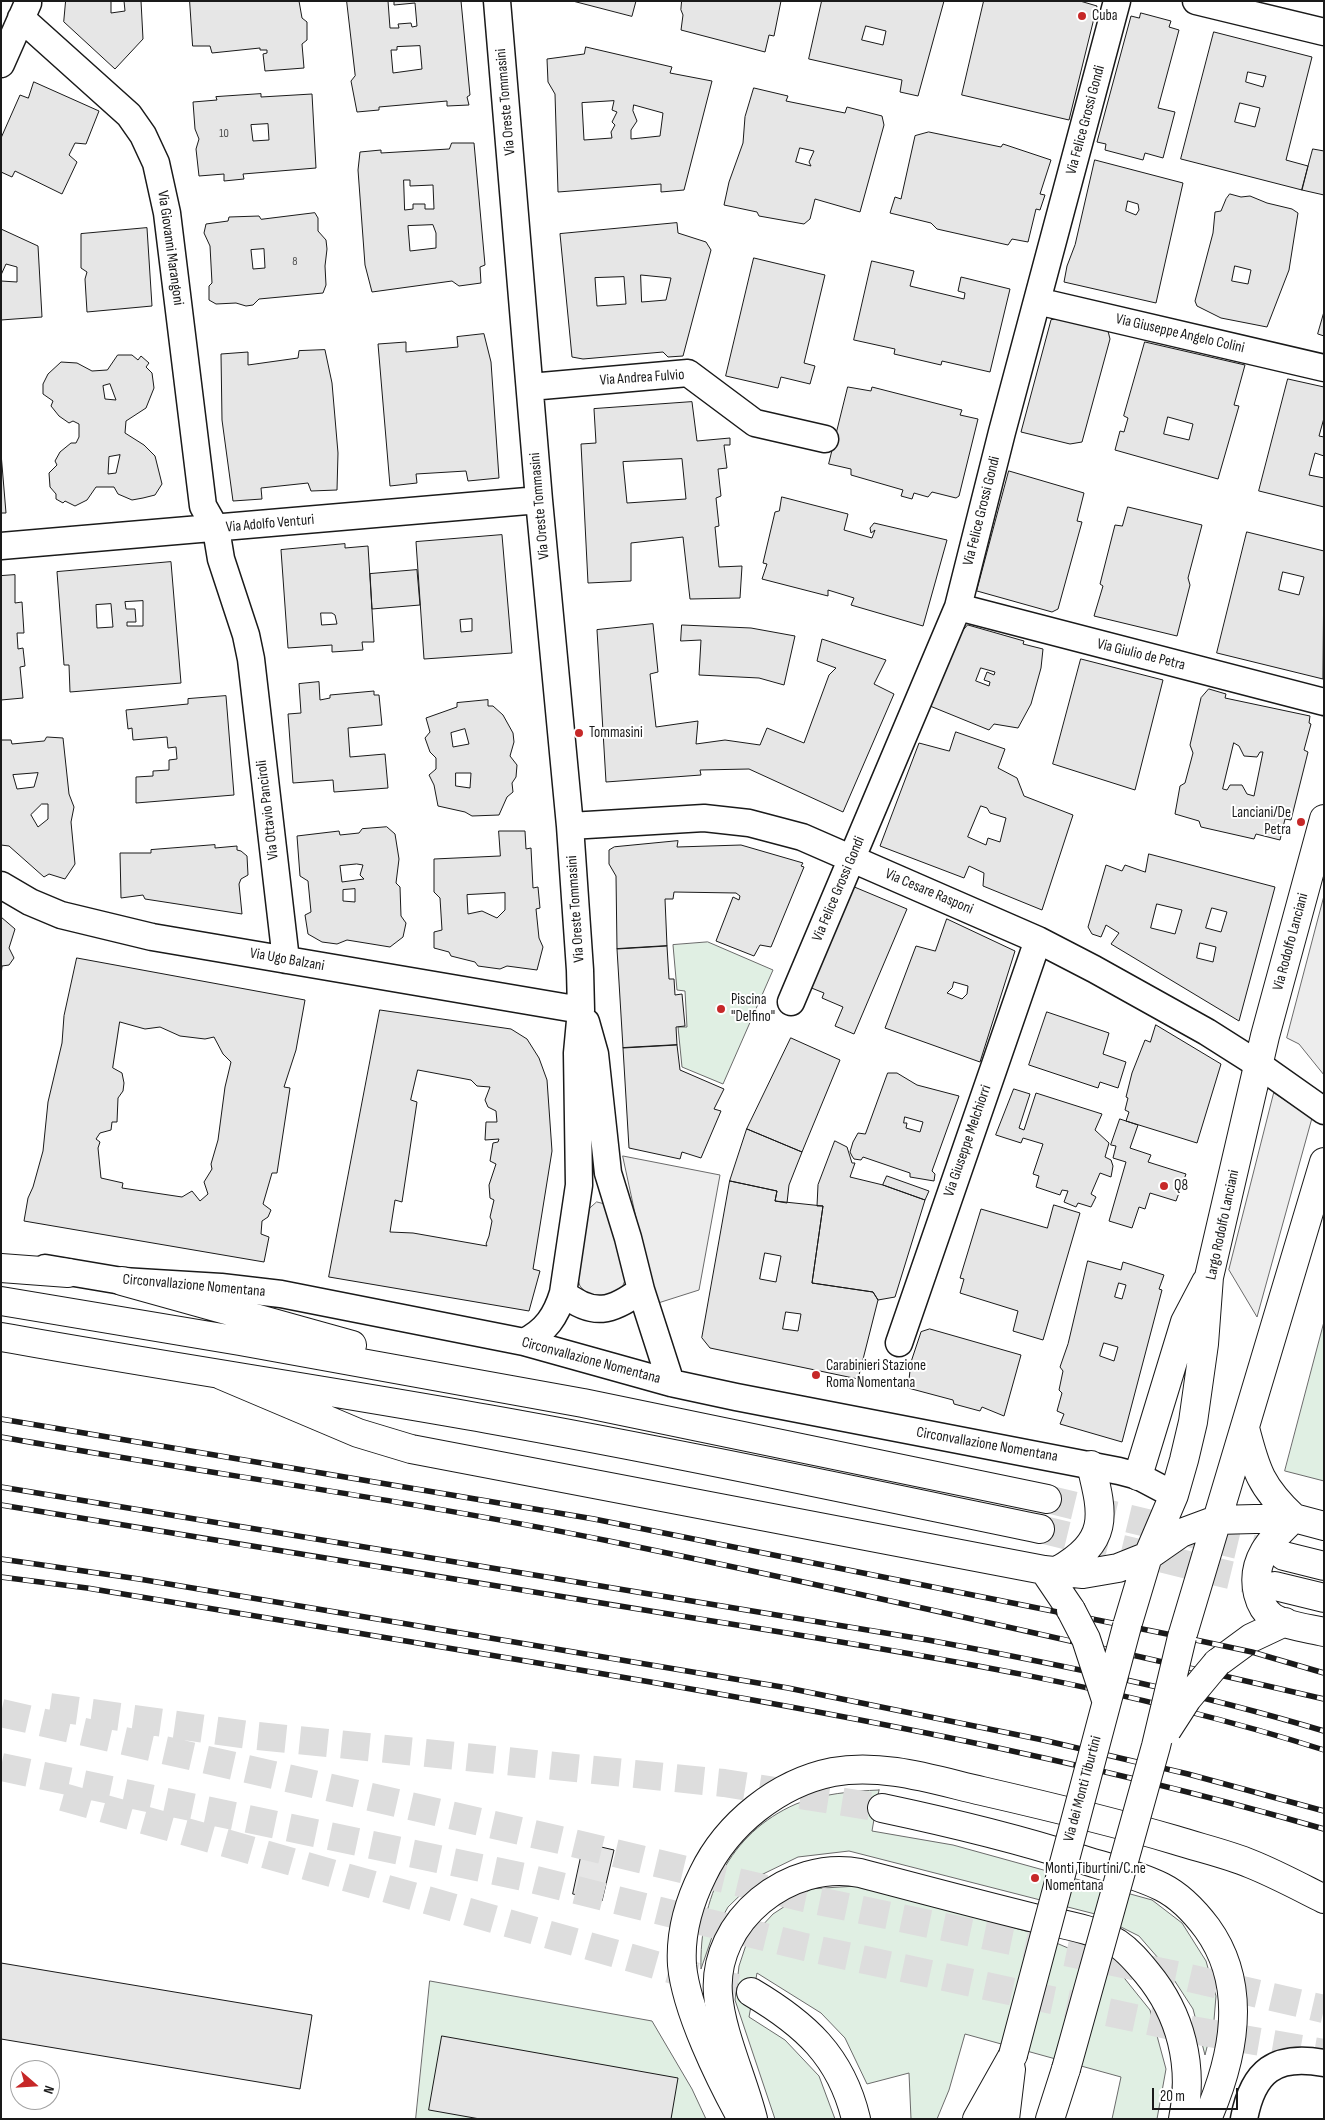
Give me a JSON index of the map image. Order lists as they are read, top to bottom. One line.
{"streets":{"main road":["Via Rodolfo Lanciani","Largo Rodolfo Lanciani","Via dei Monti Tiburtini"],"street":["Via Oreste Tommasini","Via Felice Grossi Gondi","Via Giovanni Marangoni","Via Giuseppe Angelo Colini","Via Andrea Fulvio","Via Adolfo Venturi","Via Giulio de Petra","Via Ottavio Panciroli","Via Cesare Rasponi","Via Ugo Balzani","Via Giuseppe Melchiorri","Circonvallazione Nomentana"]},"crossings":[["Via Oreste Tommasini","Via Andrea Fulvio"],["Via Oreste Tommasini","Via Adolfo Venturi"],["Via Oreste Tommasini","Via Cesare Rasponi"],["Via Oreste Tommasini","Via Ugo Balzani"],["Via Oreste Tommasini","Circonvallazione Nomentana"],["Via Felice Grossi Gondi","Via Giuseppe Angelo Colini"],["Via Felice Grossi Gondi","Via Giulio de Petra"],["Via Felice Grossi Gondi","Via Cesare Rasponi"],["Via Giovanni Marangoni","Via Adolfo Venturi"],["Via Giovanni Marangoni","Via Ottavio Panciroli"],["Via Adolfo Venturi","Via Ottavio Panciroli"],["Via Ottavio Panciroli","Via Ugo Balzani"],["Via Cesare Rasponi","Via Rodolfo Lanciani"],["Via Cesare Rasponi","Via Giuseppe Melchiorri"],["Via Cesare Rasponi","Largo Rodolfo Lanciani"],["Via Rodolfo Lanciani","Largo Rodolfo Lanciani"],["Largo Rodolfo Lanciani","Circonvallazione Nomentana"],["Largo Rodolfo Lanciani","Via dei Monti Tiburtini"],["Circonvallazione Nomentana","Via dei Monti Tiburtini"]],"places":["Cuba","Tommasini","Lanciani/De Petra","Piscina \"Delfino\"","Q8","Carabinieri Stazione Roma Nomentana","Monti Tiburtini/C.ne Nomentana"],"house_numbers":["10","8"],"scale_bar":"20 m","north":"right"}
